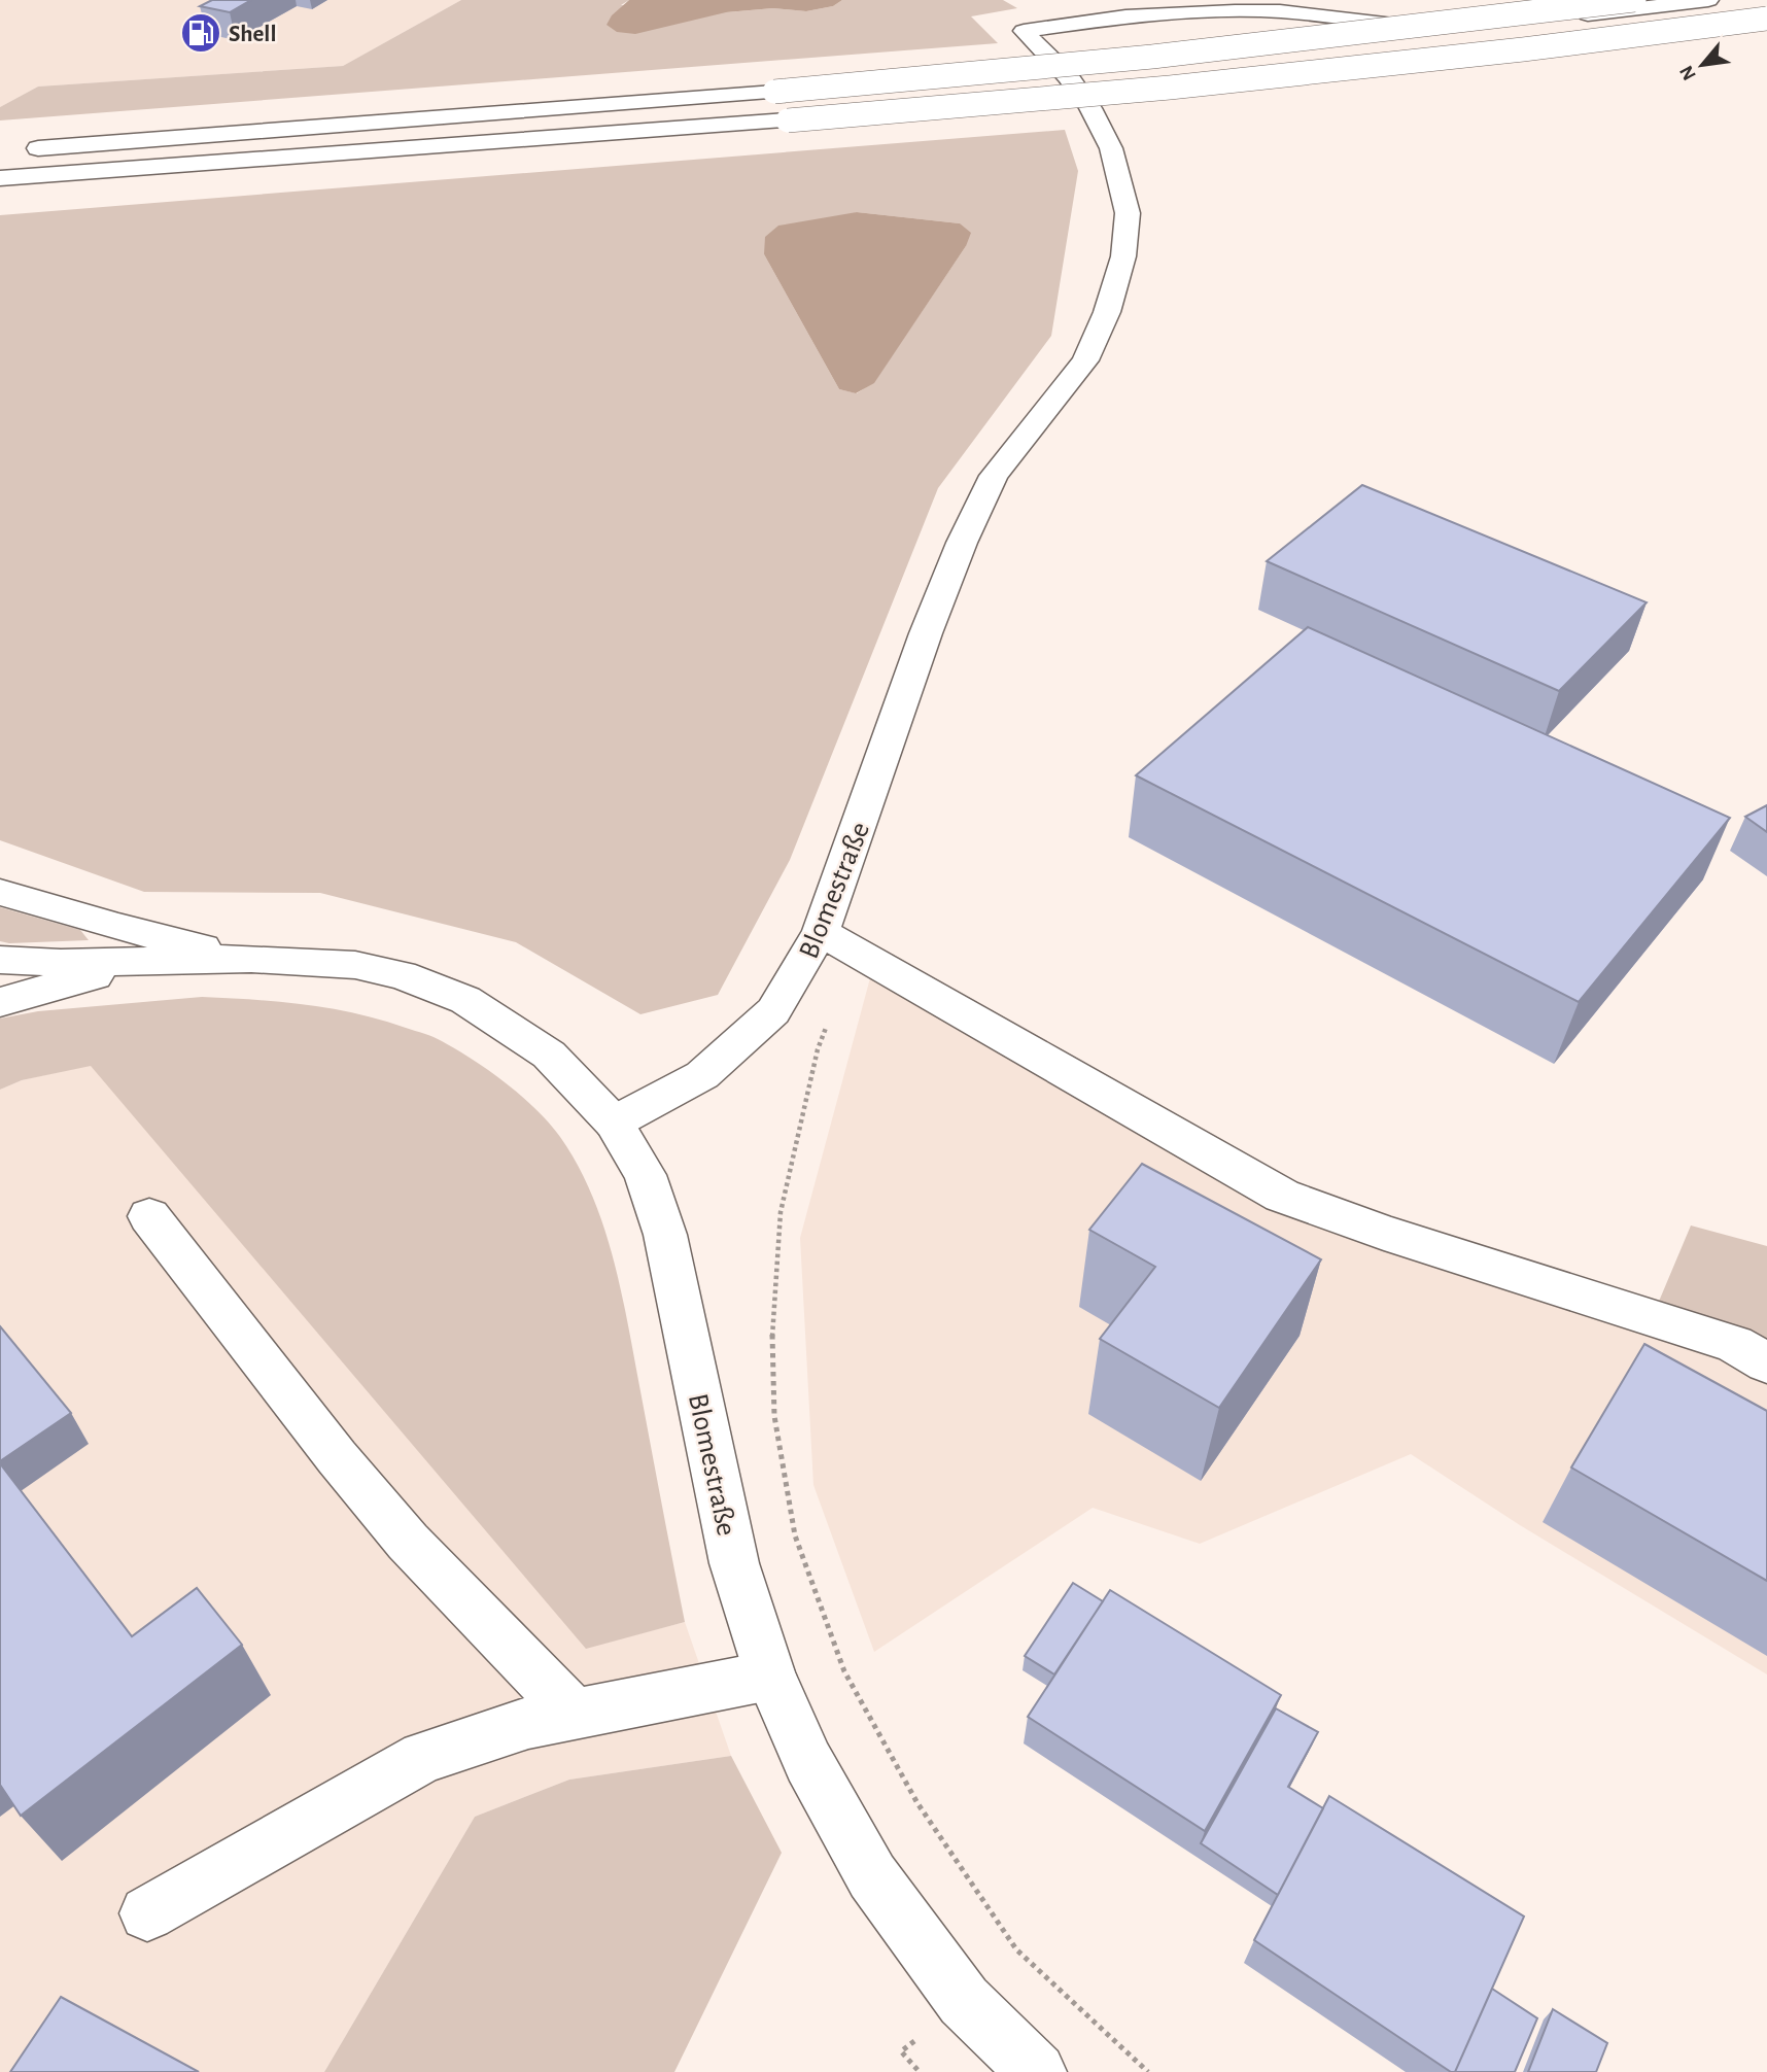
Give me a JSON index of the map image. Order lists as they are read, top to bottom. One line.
{"streets":{"main road":["Blomestraße"]},"places":{"fuel station":["Shell"]},"north":"bottom left"}
